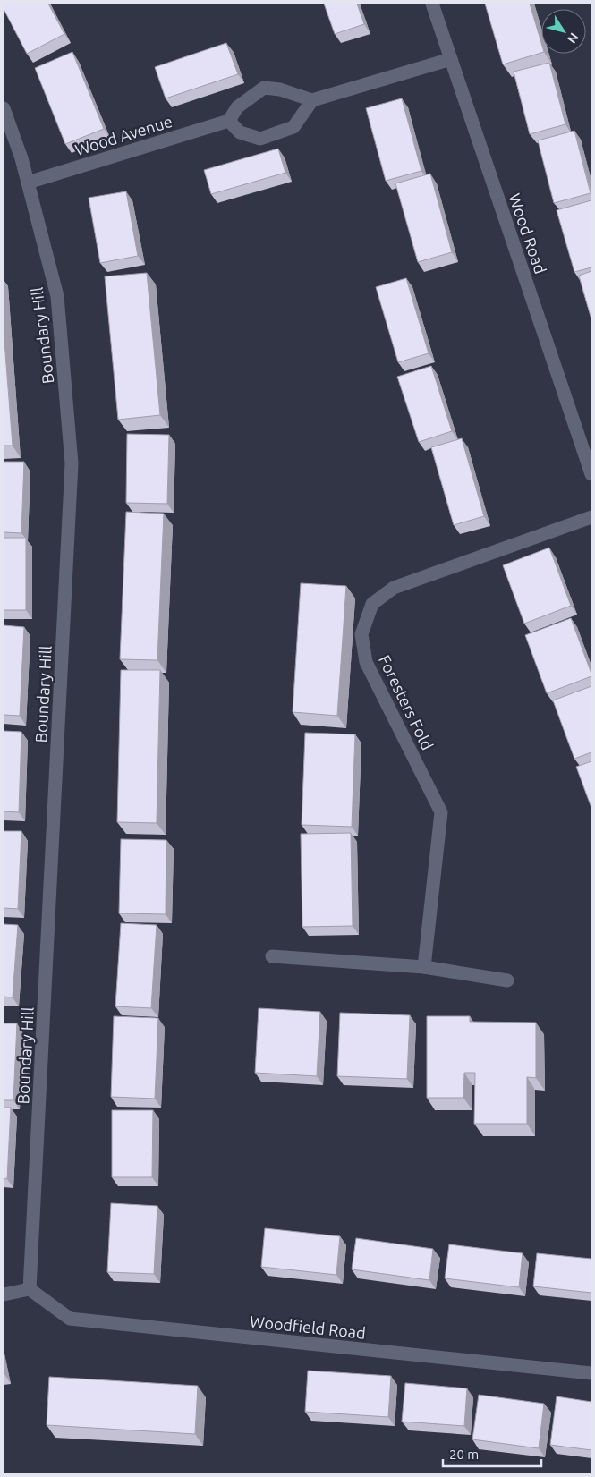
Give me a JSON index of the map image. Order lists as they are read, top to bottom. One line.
{"streets":{"street":["Wood Avenue","Wood Road","Boundary Hill","Foresters Fold","Woodfield Road"]},"crossings":[["Wood Avenue","Boundary Hill"],["Boundary Hill","Woodfield Road"]],"scale_bar":"20 m","north":"bottom right"}
